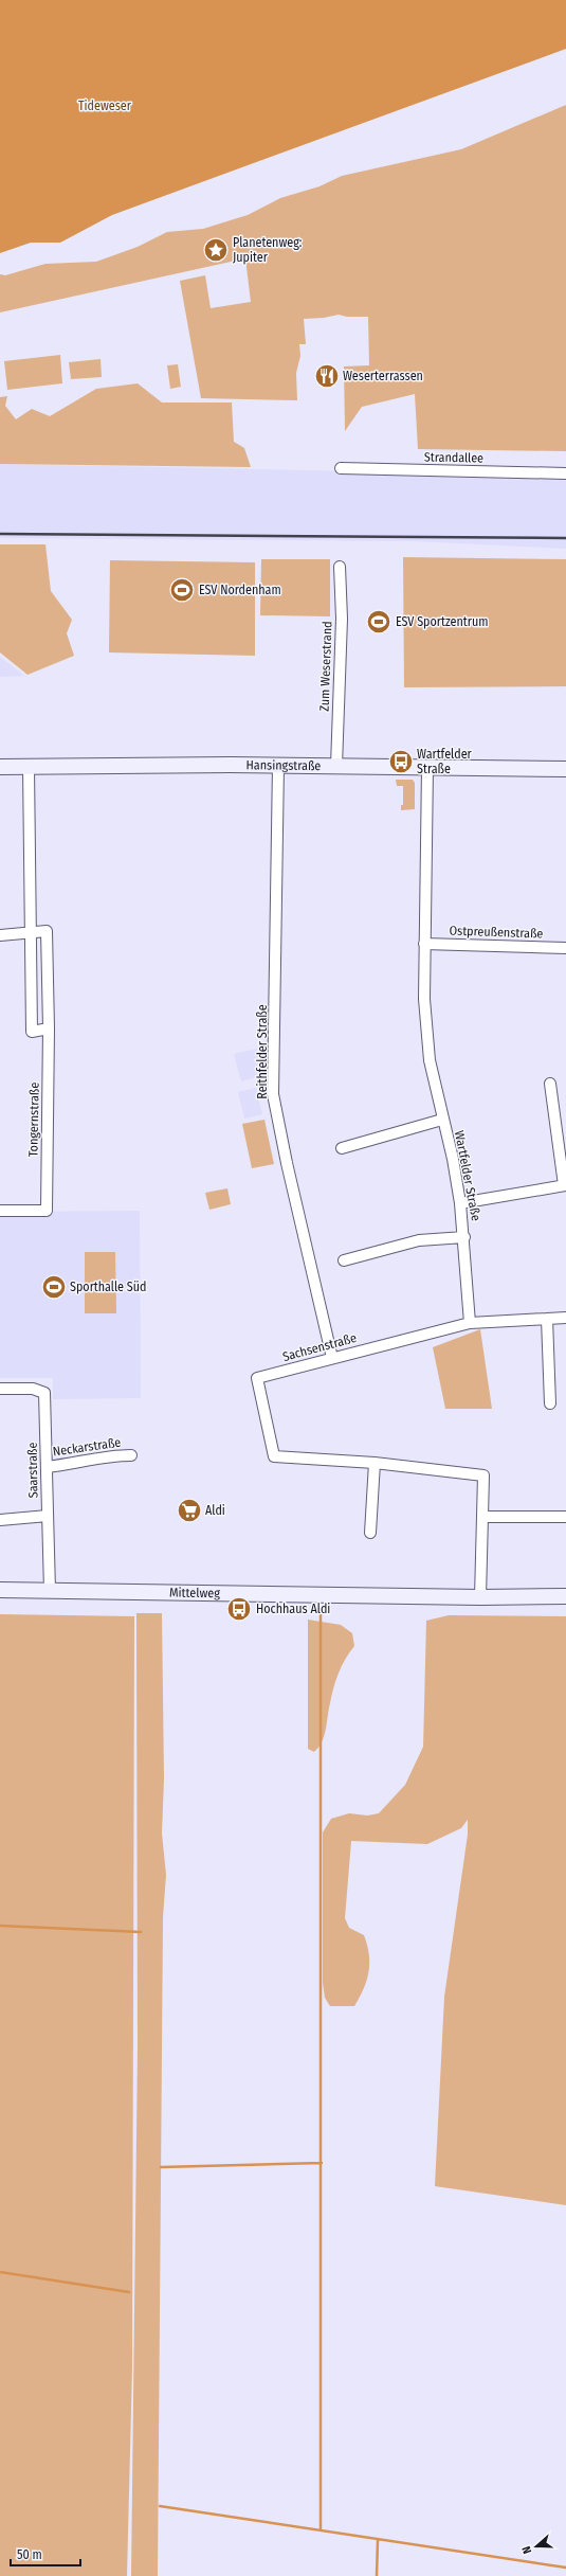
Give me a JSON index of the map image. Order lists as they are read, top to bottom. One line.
{"streets":{"street":["Strandallee","Zum Weserstrand","Hansingstraße","Ostpreußenstraße","Reithfelder Straße","Tongernstraße","Wartfelder Straße","Sachsenstraße","Neckarstraße","Saarstraße","Mittelweg"]},"crossings":[["Zum Weserstrand","Hansingstraße"],["Hansingstraße","Reithfelder Straße"],["Hansingstraße","Wartfelder Straße"],["Ostpreußenstraße","Wartfelder Straße"],["Reithfelder Straße","Sachsenstraße"],["Wartfelder Straße","Sachsenstraße"],["Sachsenstraße","Mittelweg"],["Neckarstraße","Saarstraße"],["Saarstraße","Mittelweg"]],"parks":["Tideweser"],"places":{"place":["Planetenweg: Jupiter"],"restaurant":["Weserterrassen"],"sports":["ESV Nordenham","ESV Sportzentrum","Sporthalle Süd"],"bus stop":["Wartfelder Straße","Hochhaus Aldi"],"supermarket":["Aldi"]},"scale_bar":"50 m","north":"left"}
